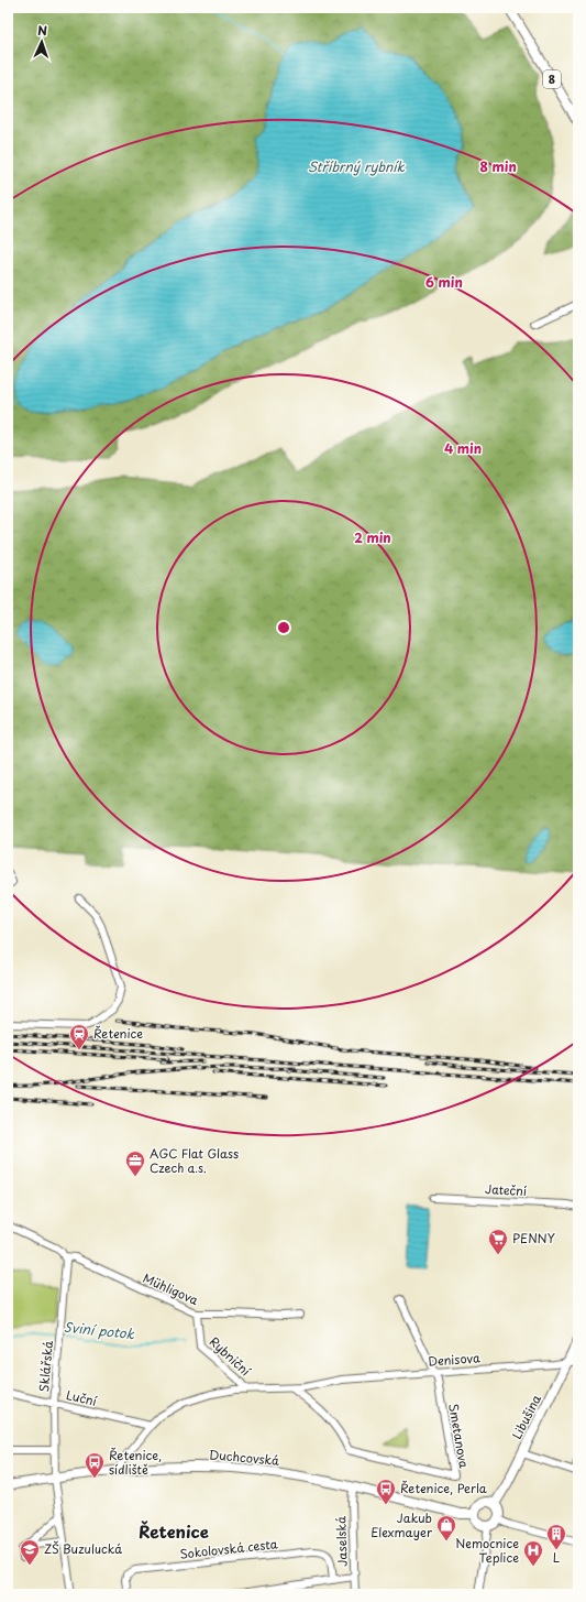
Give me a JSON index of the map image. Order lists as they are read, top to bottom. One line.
{"streets":{"main road":["8","Libušina","Duchcovská"],"street":["Jateční","Mühligova","Rybniční","Denisova","Sklářská","Luční","Smetanova","Jaselská","Sokolovská cesta"]},"crossings":[["Mühligova","Rybniční"],["Mühligova","Sklářská"],["Rybniční","Denisova"],["Denisova","Luční"],["Denisova","Libušina"],["Denisova","Smetanova"],["Denisova","Duchcovská"],["Sklářská","Luční"],["Sklářská","Duchcovská"],["Libušina","Duchcovská"],["Duchcovská","Jaselská"]],"districts":["Řetenice"],"water":["Stříbrný rybník","Sviní potok"],"places":{"station":["Řetenice"],"office":["AGC Flat Glass Czech a.s."],"supermarket":["PENNY"],"bus stop":["Řetenice, sídliště","Řetenice, Perla"],"shop":["Jakub Elexmayer"],"building":["L"],"school or university":["ZŠ Buzulucká"],"hospital":["Nemocnice Teplice"]},"north":"top","rings":["8 min","6 min","4 min","2 min"]}
